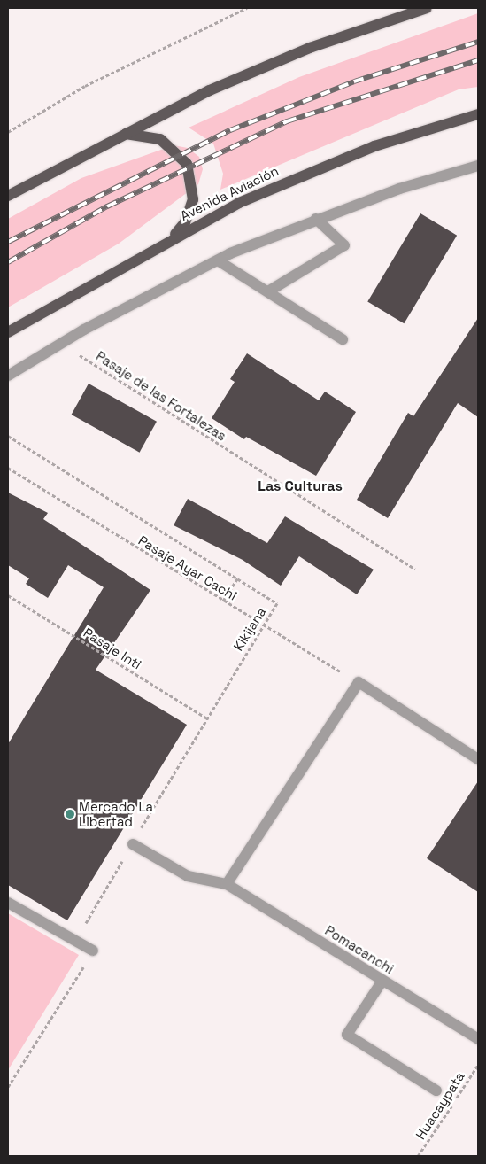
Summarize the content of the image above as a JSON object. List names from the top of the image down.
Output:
{
  "streets": {
    "main road": ["Avenida Aviación"],
    "street": ["Pomacanchi"],
    "path": [
      "Pasaje de las Fortalezas",
      "Pasaje Ayar Cachi",
      "Kikijana",
      "Pasaje Inti",
      "Huacaypata"
    ]
  },
  "crossings": [
    ["Pasaje Ayar Cachi", "Kikijana"],
    ["Kikijana", "Pasaje Inti"]
  ],
  "districts": ["Las Culturas"],
  "places": ["Mercado La Libertad"]
}
